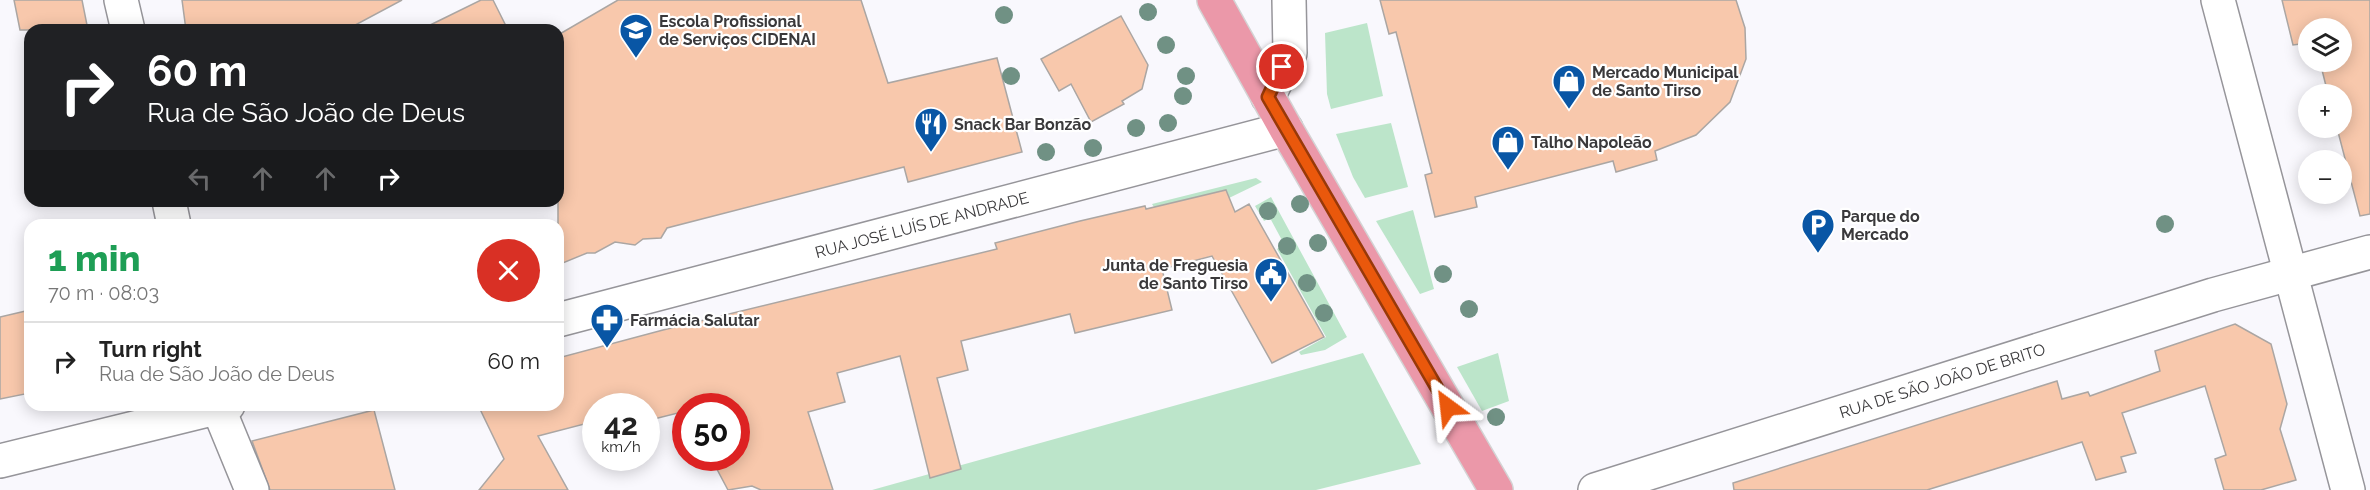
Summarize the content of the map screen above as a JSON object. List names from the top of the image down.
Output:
{
  "streets": {
    "street": ["RUA JOSÉ LUÍS DE ANDRADE", "RUA DE SÃO JOÃO DE BRITO"]
  },
  "places": {
    "school or university": ["Escola Profissional de Serviços CIDENAI"],
    "shop": ["Mercado Municipal de Santo Tirso", "Talho Napoleão"],
    "restaurant": ["Snack Bar Bonzão"],
    "parking": ["Parque do Mercado"],
    "public building": ["Junta de Freguesia de Santo Tirso"],
    "pharmacy": ["Farmácia Salutar"]
  },
  "page": {
    "map_buttons": ["+", "−"],
    "turn": ["60 m", "Rua de São João de Deus"],
    "heading": ["1 min", "70 m · 08:03"],
    "list": [
      {
        "name": "Turn right",
        "note": "Rua de São João de Deus",
        "value": "60 m"
      }
    ],
    "speed": "42 km/h",
    "limit": "50"
  }
}
